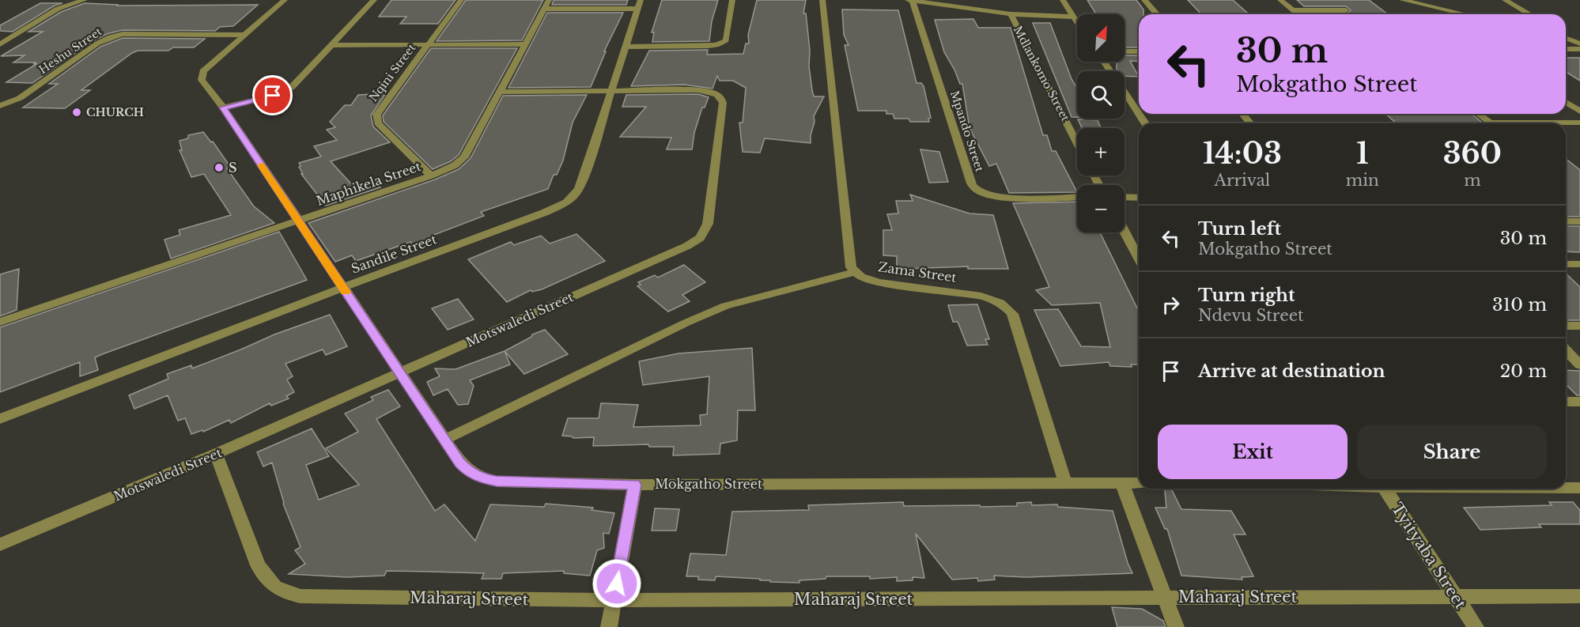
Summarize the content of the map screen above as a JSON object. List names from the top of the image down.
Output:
{
  "streets": {
    "street": [
      "Heshu Street",
      "Nqini Street",
      "Mdlankomo Street",
      "Mpando Street",
      "Maphikela Street",
      "Sandile Street",
      "Zama Street",
      "Motswaledi Street",
      "Mokgatho Street",
      "Tyityaba Street",
      "Maharaj Street"
    ]
  },
  "crossings": [
    ["Heshu Street", "Mokgatho Street"],
    ["Nqini Street", "Maphikela Street"],
    ["Maphikela Street", "Motswaledi Street"],
    ["Maphikela Street", "Mokgatho Street"],
    ["Sandile Street", "Motswaledi Street"],
    ["Sandile Street", "Mokgatho Street"],
    ["Zama Street", "Mokgatho Street"],
    ["Motswaledi Street", "Mokgatho Street"],
    ["Motswaledi Street", "Maharaj Street"],
    ["Tyityaba Street", "Maharaj Street"]
  ],
  "places": ["CHURCH", "S"],
  "north": "top right",
  "page": {
    "map_buttons": ["+", "−"],
    "turn": ["30 m", "Mokgatho Street"],
    "eta": [
      "14:03",
      "Arrival",
      "1",
      "min",
      "360",
      "m"
    ],
    "list": [
      {
        "name": "Turn left",
        "note": "Mokgatho Street",
        "value": "30 m"
      },
      {
        "name": "Turn right",
        "note": "Ndevu Street",
        "value": "310 m"
      },
      {
        "name": "Arrive at destination",
        "value": "20 m"
      }
    ],
    "buttons": ["Exit", "Share"]
  }
}
